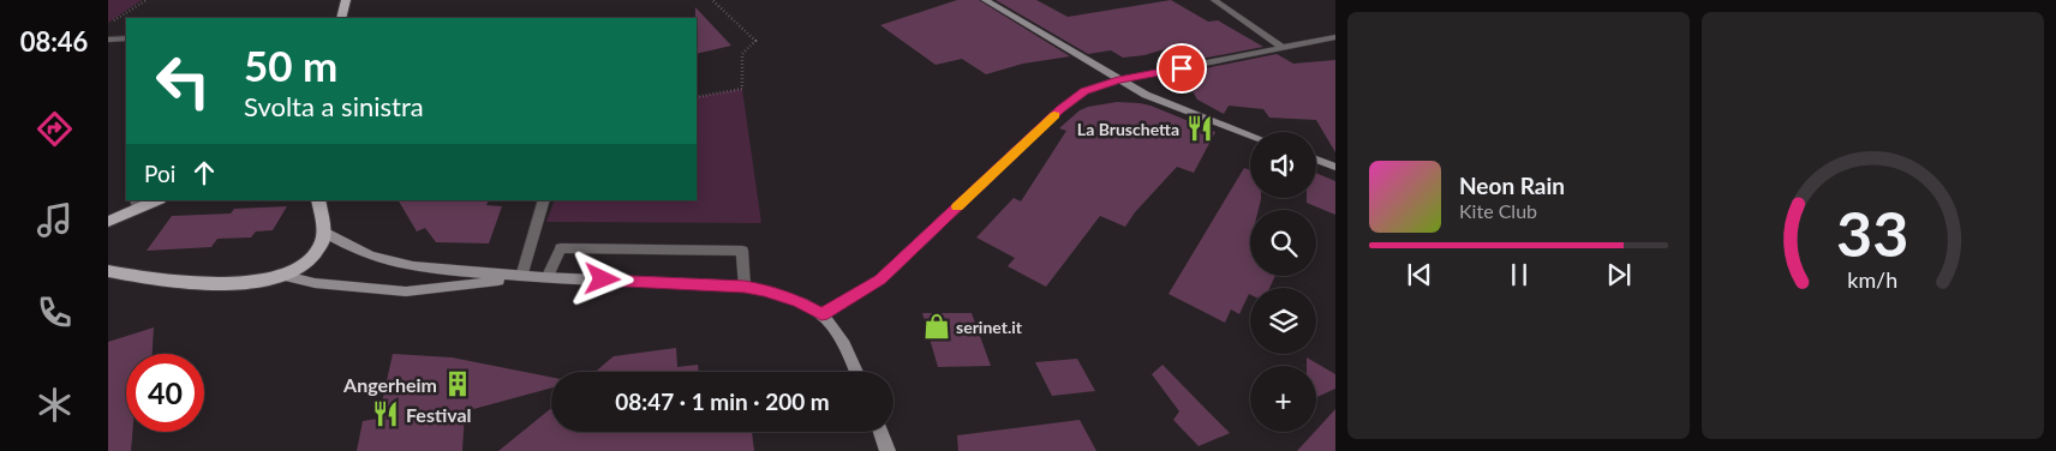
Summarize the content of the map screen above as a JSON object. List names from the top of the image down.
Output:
{
  "places": {
    "restaurant": ["La Bruschetta", "Festival"],
    "shop": ["serinet.it"],
    "building": ["Angerheim"]
  },
  "page": {
    "tabs": "08:46",
    "turn": ["50 m", "Svolta a sinistra"],
    "map_buttons": "+",
    "then": "Poi",
    "song": ["Neon Rain", "Kite Club"],
    "limit": "40",
    "trip": "08:47 · 1 min · 200 m",
    "gauge": ["33", "km/h"]
  }
}
